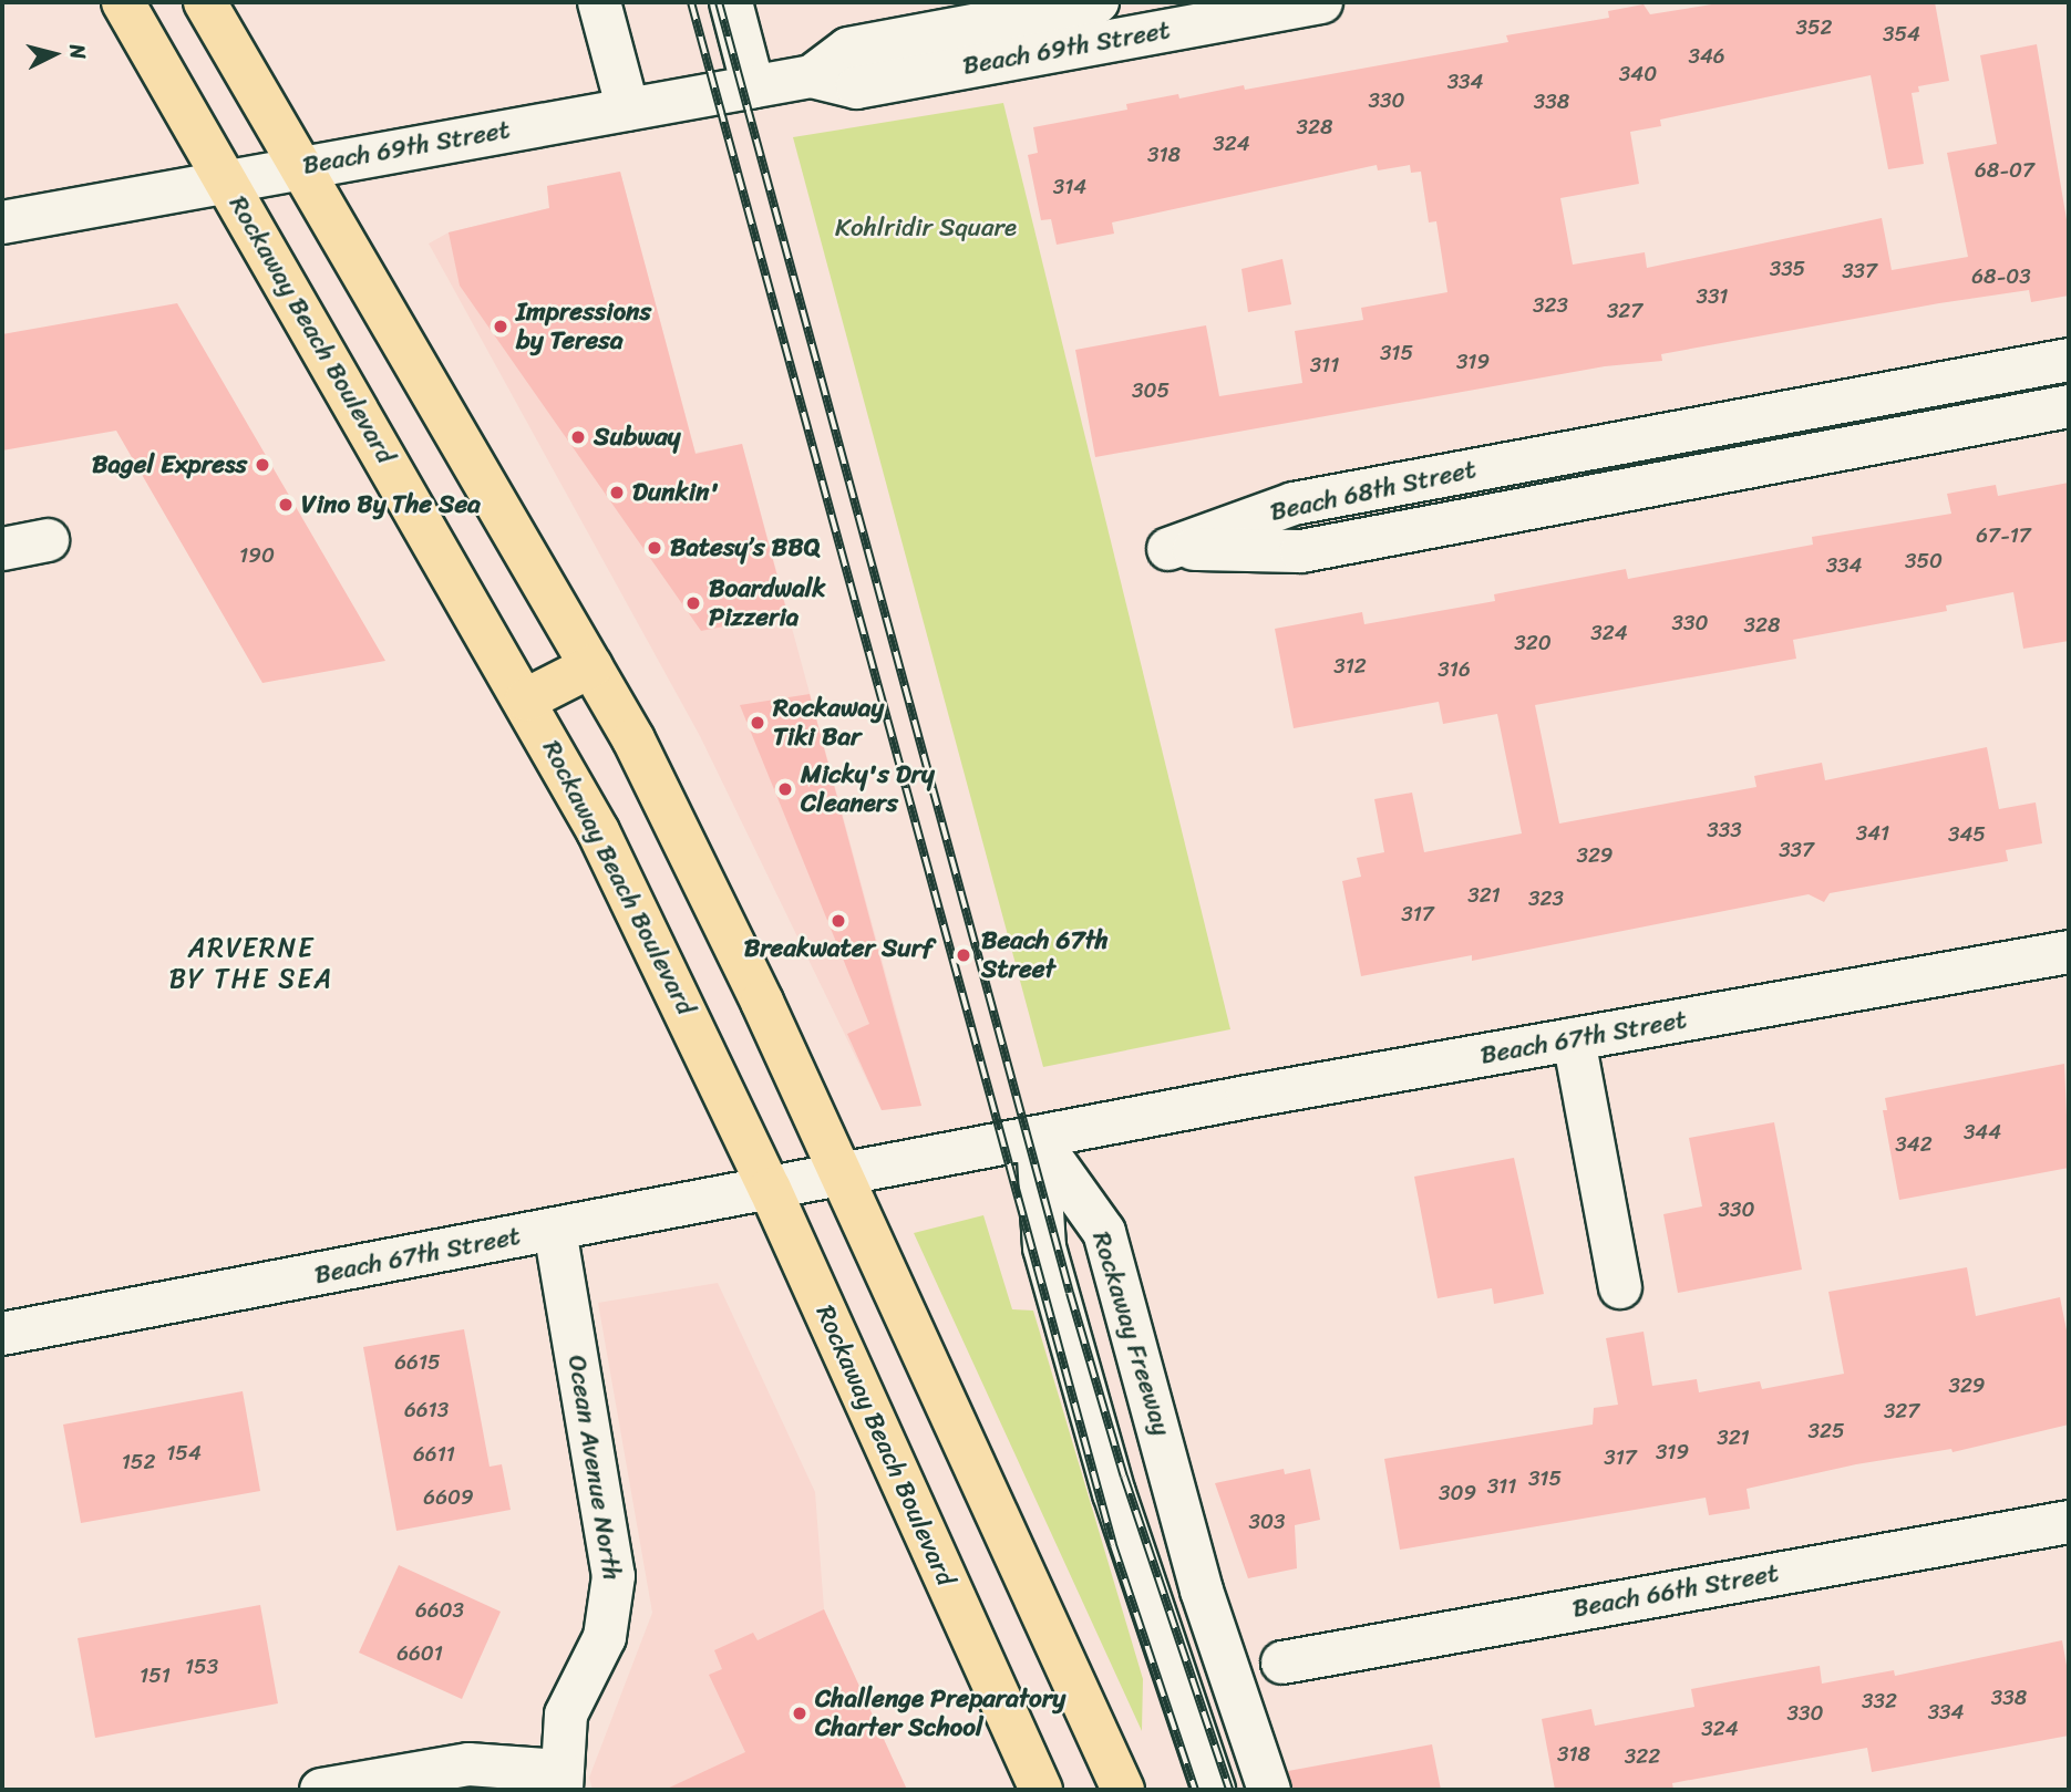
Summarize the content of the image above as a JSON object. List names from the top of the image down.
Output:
{
  "streets": {
    "main road": ["Rockaway Beach Boulevard"],
    "street": [
      "Beach 69th Street",
      "Beach 68th Street",
      "Beach 67th Street",
      "Rockaway Freeway",
      "Ocean Avenue North",
      "Beach 66th Street"
    ]
  },
  "crossings": [
    ["Beach 69th Street", "Rockaway Beach Boulevard"],
    ["Rockaway Beach Boulevard", "Beach 67th Street"],
    ["Beach 67th Street", "Rockaway Freeway"],
    ["Beach 67th Street", "Ocean Avenue North"]
  ],
  "districts": ["ARVERNE BY THE SEA"],
  "parks": ["Kohlridir Square"],
  "places": [
    "Impressions by Teresa",
    "Subway",
    "Bagel Express",
    "Dunkin'",
    "Vino By The Sea",
    "Batesy’s BBQ",
    "Boardwalk Pizzeria",
    "Rockaway Tiki Bar",
    "Micky's Dry Cleaners",
    "Breakwater Surf",
    "Beach 67th Street",
    "Challenge Preparatory Charter School"
  ],
  "house_numbers": [
    "352",
    "354",
    "346",
    "340",
    "334",
    "330",
    "338",
    "328",
    "324",
    "318",
    "68-07",
    "314",
    "335",
    "337",
    "68-03",
    "331",
    "323",
    "327",
    "315",
    "319",
    "311",
    "305",
    "67-17",
    "190",
    "350",
    "334",
    "330",
    "328",
    "324",
    "320",
    "312",
    "316",
    "333",
    "341",
    "345",
    "337",
    "329",
    "321",
    "323",
    "317",
    "344",
    "342",
    "330",
    "6615",
    "329",
    "6613",
    "327",
    "325",
    "321",
    "319",
    "154",
    "6611",
    "317",
    "152",
    "315",
    "311",
    "309",
    "6609",
    "303",
    "6603",
    "6601",
    "153",
    "151",
    "338",
    "332",
    "334",
    "330",
    "324",
    "318",
    "322"
  ],
  "north": "right"
}
